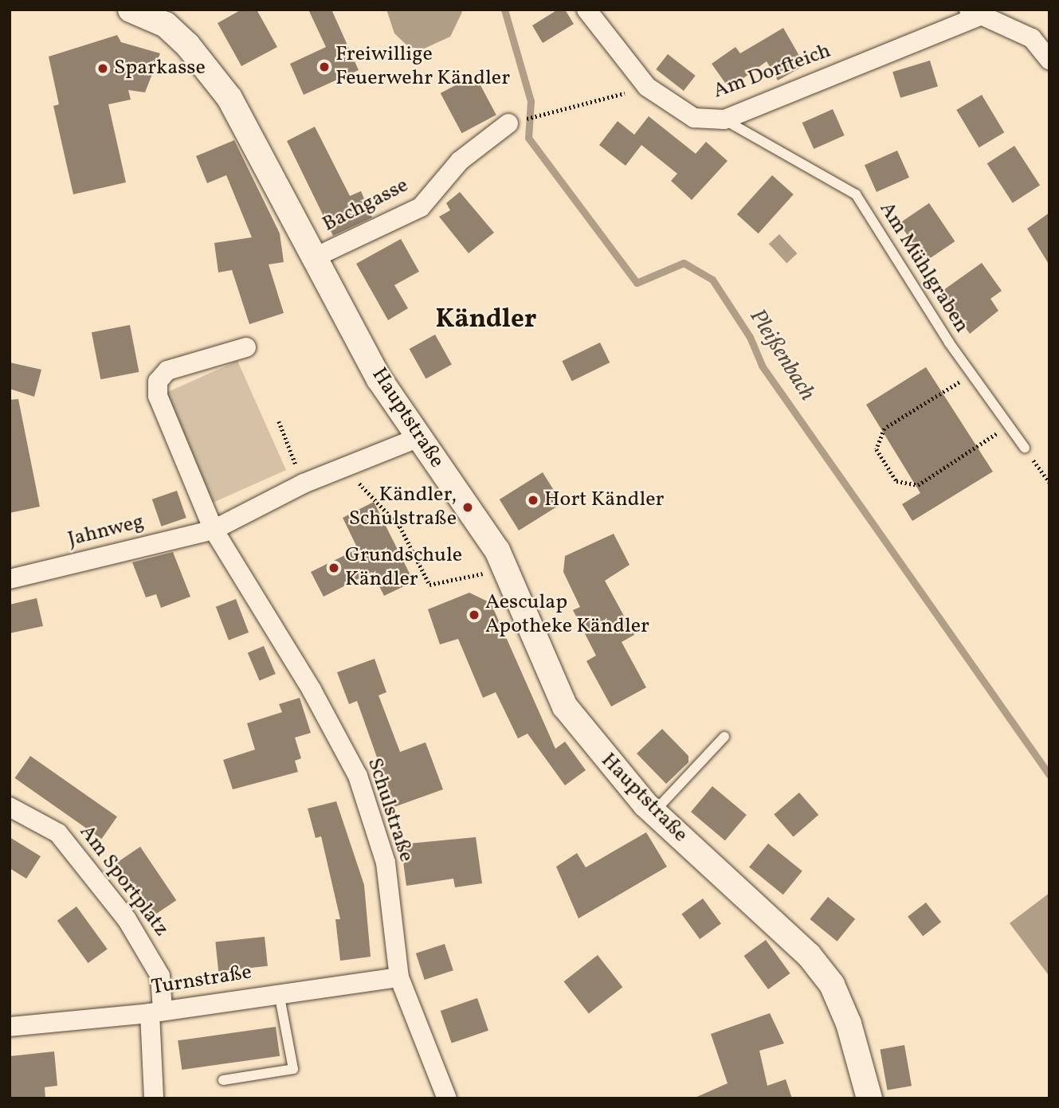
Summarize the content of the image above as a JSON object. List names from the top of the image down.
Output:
{
  "streets": {
    "street": [
      "Am Dorfteich",
      "Bachgasse",
      "Hauptstraße",
      "Jahnweg",
      "Schulstraße",
      "Am Sportplatz",
      "Turnstraße"
    ],
    "lane": ["Am Mühlgraben"]
  },
  "crossings": [
    ["Am Dorfteich", "Am Mühlgraben"],
    ["Bachgasse", "Hauptstraße"],
    ["Jahnweg", "Schulstraße"],
    ["Schulstraße", "Turnstraße"],
    ["Am Sportplatz", "Turnstraße"]
  ],
  "districts": ["Kändler"],
  "water": ["Pleißenbach"],
  "places": [
    "Freiwillige Feuerwehr Kändler",
    "Sparkasse",
    "Hort Kändler",
    "Kändler, Schulstraße",
    "Grundschule Kändler",
    "Aesculap Apotheke Kändler"
  ]
}
